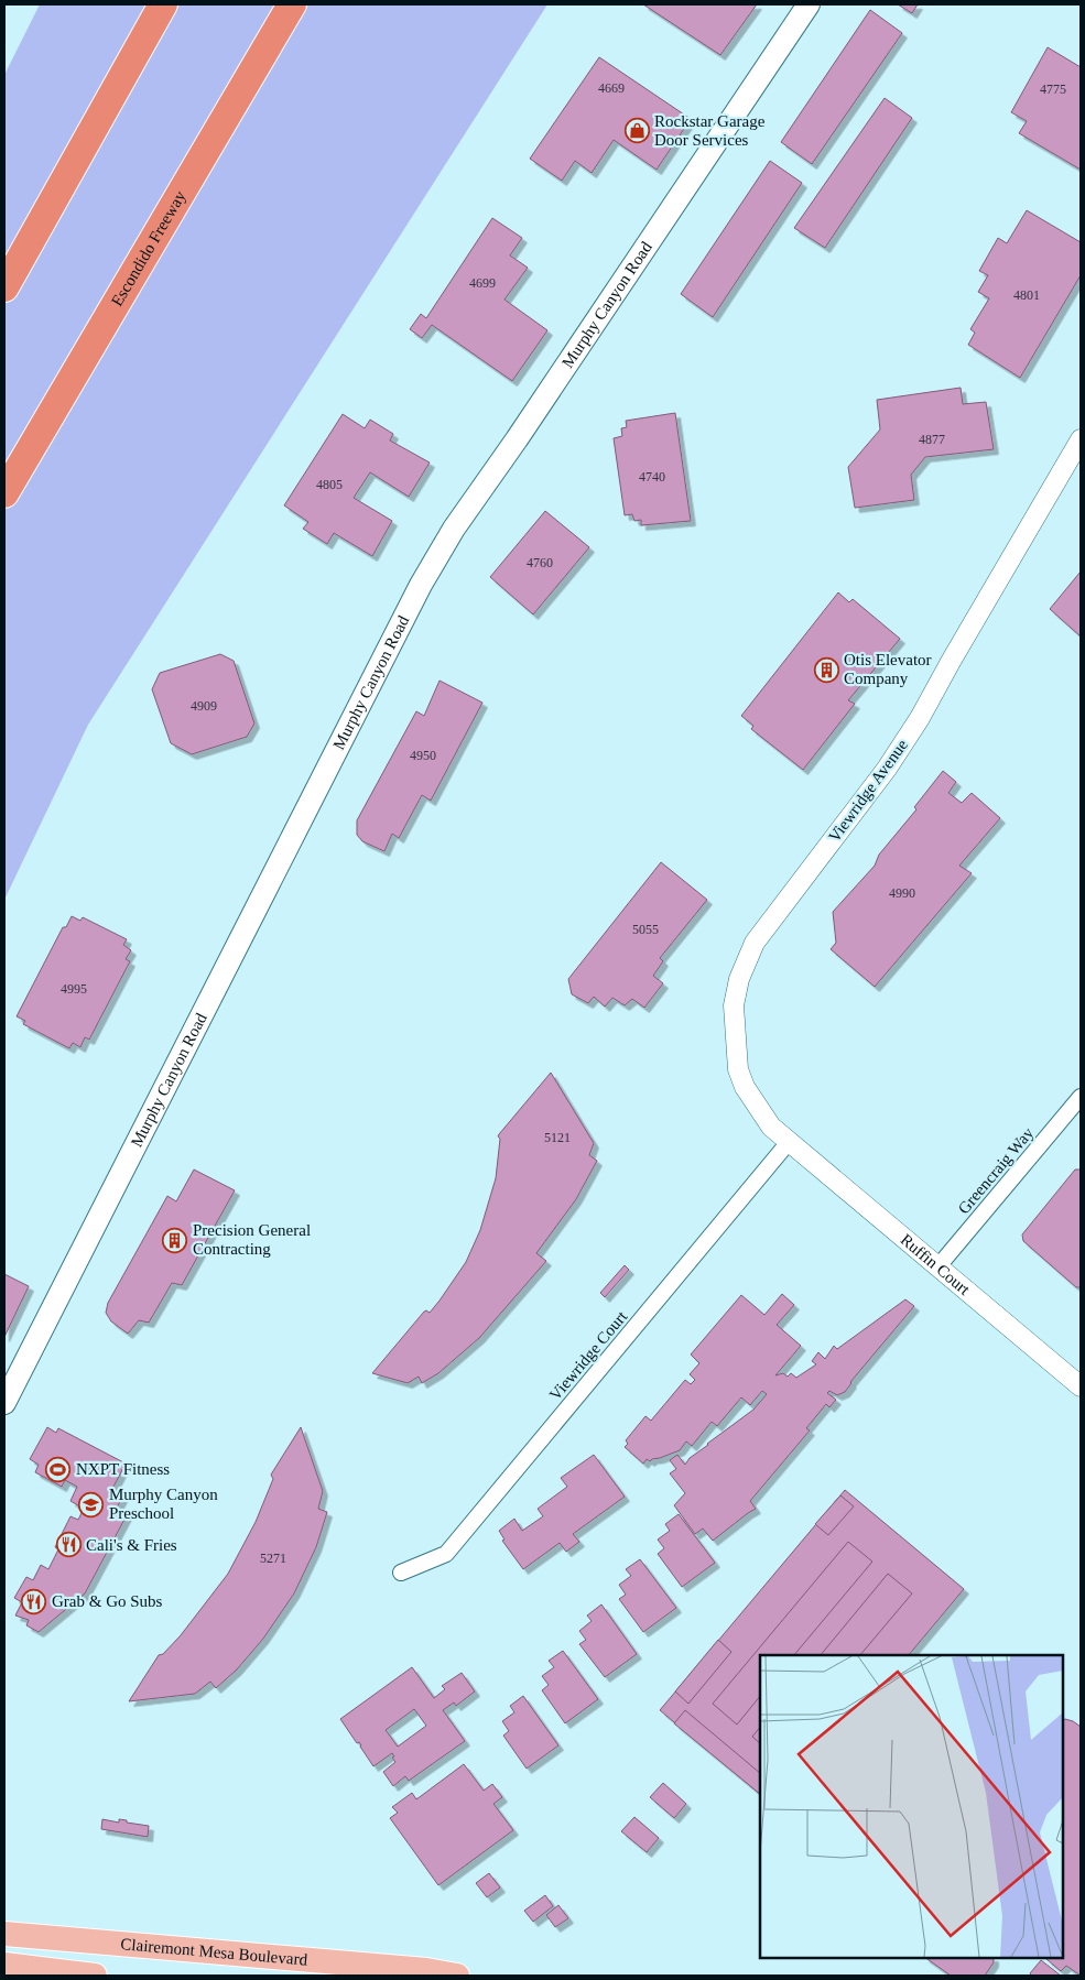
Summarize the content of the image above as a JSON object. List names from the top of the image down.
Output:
{
  "streets": {
    "highway": ["Escondido Freeway"],
    "main road": ["Murphy Canyon Road", "Clairemont Mesa Boulevard"],
    "street": [
      "Viewridge Avenue",
      "Greencraig Way",
      "Ruffin Court",
      "Viewridge Court"
    ]
  },
  "crossings": [
    ["Viewridge Avenue", "Ruffin Court"],
    ["Viewridge Avenue", "Viewridge Court"],
    ["Greencraig Way", "Ruffin Court"],
    ["Ruffin Court", "Viewridge Court"]
  ],
  "places": {
    "shop": ["Rockstar Garage Door Services"],
    "building": ["Otis Elevator Company", "Precision General Contracting"],
    "sports": ["NXPT Fitness"],
    "school or university": ["Murphy Canyon Preschool"],
    "restaurant": ["Cali's & Fries", "Grab & Go Subs"]
  },
  "house_numbers": [
    "4669",
    "4775",
    "4699",
    "4801",
    "4877",
    "4740",
    "4805",
    "4760",
    "4909",
    "4950",
    "4990",
    "5055",
    "4995",
    "5121",
    "5271"
  ]
}
